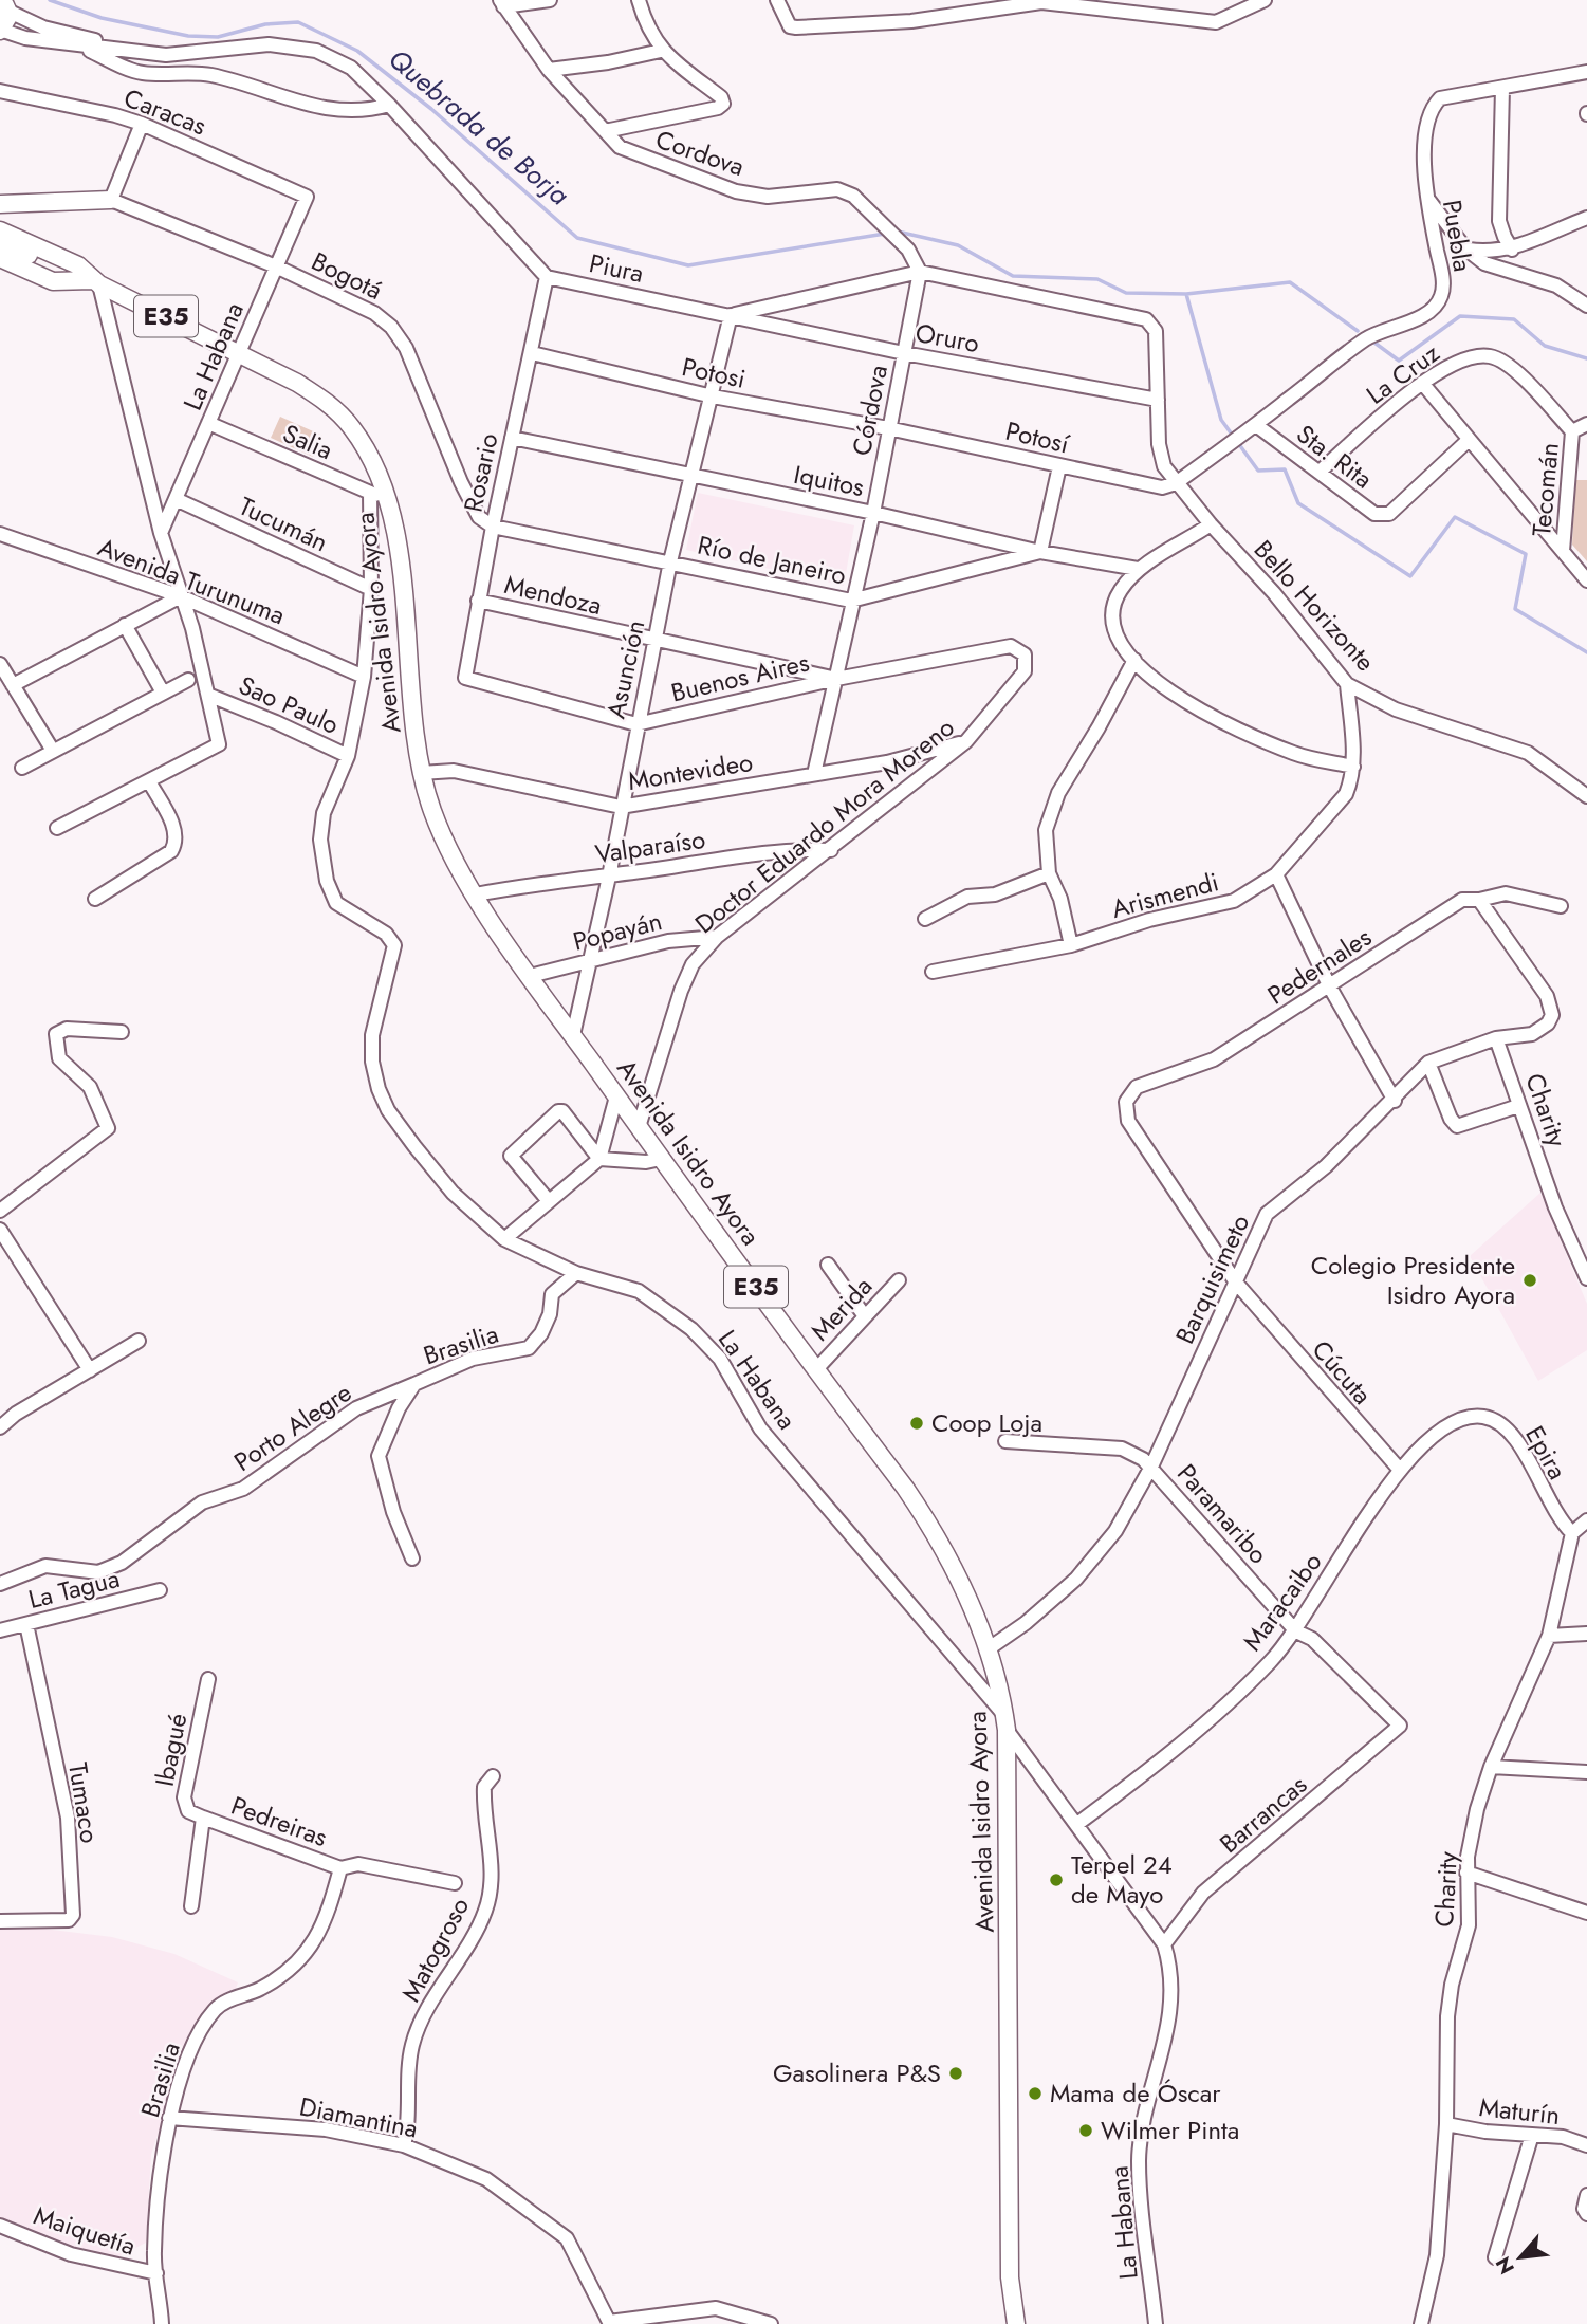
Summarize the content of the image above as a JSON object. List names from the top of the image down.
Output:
{
  "streets": {
    "main road": ["E35", "Avenida Isidro Ayora"],
    "street": [
      "Caracas",
      "Cordova",
      "Puebla",
      "Piura",
      "Bogotá",
      "Oruro",
      "La Habana",
      "Potosi",
      "La Cruz",
      "Córdova",
      "Potosí",
      "Salia",
      "Sta. Rita",
      "Rosario",
      "Iquitos",
      "Tecomán",
      "Tucumán",
      "Río de Janeiro",
      "Avenida Turunuma",
      "Mendoza",
      "Bello Horizonte",
      "Asunción",
      "Buenos Aires",
      "Sao Paulo",
      "Montevideo",
      "Doctor Eduardo Mora Moreno",
      "Valparaíso",
      "Arismendi",
      "Popayán",
      "Pedernales",
      "Charity",
      "Barquisimeto",
      "Merida",
      "Brasilia",
      "Cúcuta",
      "Porto Alegre",
      "Epira",
      "Paramaribo",
      "La Tagua",
      "Maracaibo",
      "Ibagué",
      "Tumaco",
      "Barrancas",
      "Pedreiras",
      "Matogroso",
      "Maturín",
      "Diamantina",
      "Maiquetía"
    ]
  },
  "crossings": [
    ["Caracas", "La Habana"],
    ["Cordova", "Piura"],
    ["Cordova", "Córdova"],
    ["Puebla", "Potosí"],
    ["Puebla", "Sta. Rita"],
    ["Puebla", "Bello Horizonte"],
    ["Piura", "Oruro"],
    ["Piura", "Córdova"],
    ["Piura", "Rosario"],
    ["Piura", "Bello Horizonte"],
    ["Piura", "Asunción"],
    ["Bogotá", "La Habana"],
    ["Bogotá", "Rosario"],
    ["Bogotá", "Río de Janeiro"],
    ["Oruro", "Córdova"],
    ["Oruro", "Bello Horizonte"],
    ["Oruro", "Asunción"],
    ["La Habana", "Salia"],
    ["La Habana", "Tucumán"],
    ["La Habana", "Avenida Isidro Ayora"],
    ["La Habana", "Sao Paulo"],
    ["La Habana", "Brasilia"],
    ["La Habana", "Maracaibo"],
    ["La Habana", "Barrancas"],
    ["Potosi", "Córdova"],
    ["Potosi", "Potosí"],
    ["Potosi", "Rosario"],
    ["Potosi", "Asunción"],
    ["La Cruz", "Sta. Rita"],
    ["La Cruz", "Tecomán"],
    ["Córdova", "Potosí"],
    ["Córdova", "Iquitos"],
    ["Córdova", "Río de Janeiro"],
    ["Córdova", "Mendoza"],
    ["Córdova", "Buenos Aires"],
    ["Córdova", "Montevideo"],
    ["Potosí", "Bello Horizonte"],
    ["Salia", "Avenida Isidro Ayora"],
    ["Rosario", "Iquitos"],
    ["Rosario", "Río de Janeiro"],
    ["Rosario", "Mendoza"],
    ["Rosario", "Buenos Aires"],
    ["Iquitos", "Río de Janeiro"],
    ["Iquitos", "Asunción"],
    ["Río de Janeiro", "Asunción"],
    ["Mendoza", "Asunción"],
    ["Mendoza", "Buenos Aires"],
    ["Bello Horizonte", "Arismendi"],
    ["Avenida Isidro Ayora", "Asunción"],
    ["Avenida Isidro Ayora", "Montevideo"],
    ["Avenida Isidro Ayora", "Doctor Eduardo Mora Moreno"],
    ["Avenida Isidro Ayora", "Valparaíso"],
    ["Avenida Isidro Ayora", "Popayán"],
    ["Avenida Isidro Ayora", "Barquisimeto"],
    ["Avenida Isidro Ayora", "Merida"],
    ["Asunción", "Buenos Aires"],
    ["Asunción", "Montevideo"],
    ["Asunción", "Valparaíso"],
    ["Asunción", "Popayán"],
    ["Buenos Aires", "Doctor Eduardo Mora Moreno"],
    ["Montevideo", "Doctor Eduardo Mora Moreno"],
    ["Doctor Eduardo Mora Moreno", "Valparaíso"],
    ["Doctor Eduardo Mora Moreno", "Popayán"],
    ["Pedernales", "Barquisimeto"],
    ["Pedernales", "Cúcuta"],
    ["Charity", "Barquisimeto"],
    ["Charity", "Epira"],
    ["Charity", "Maturín"],
    ["Barquisimeto", "Cúcuta"],
    ["Barquisimeto", "Paramaribo"],
    ["Brasilia", "Porto Alegre"],
    ["Brasilia", "Pedreiras"],
    ["Brasilia", "Diamantina"],
    ["Brasilia", "Maiquetía"],
    ["Cúcuta", "Maracaibo"],
    ["Epira", "Maracaibo"],
    ["Paramaribo", "Maracaibo"],
    ["Paramaribo", "Barrancas"],
    ["La Tagua", "Tumaco"],
    ["Ibagué", "Pedreiras"],
    ["Matogroso", "Diamantina"]
  ],
  "water": ["Quebrada de Borja"],
  "places": [
    "Colegio Presidente Isidro Ayora",
    "Coop Loja",
    "Terpel 24 de Mayo",
    "Gasolinera P&S",
    "Mama de Óscar",
    "Wilmer Pinta"
  ],
  "north": "bottom left"
}
